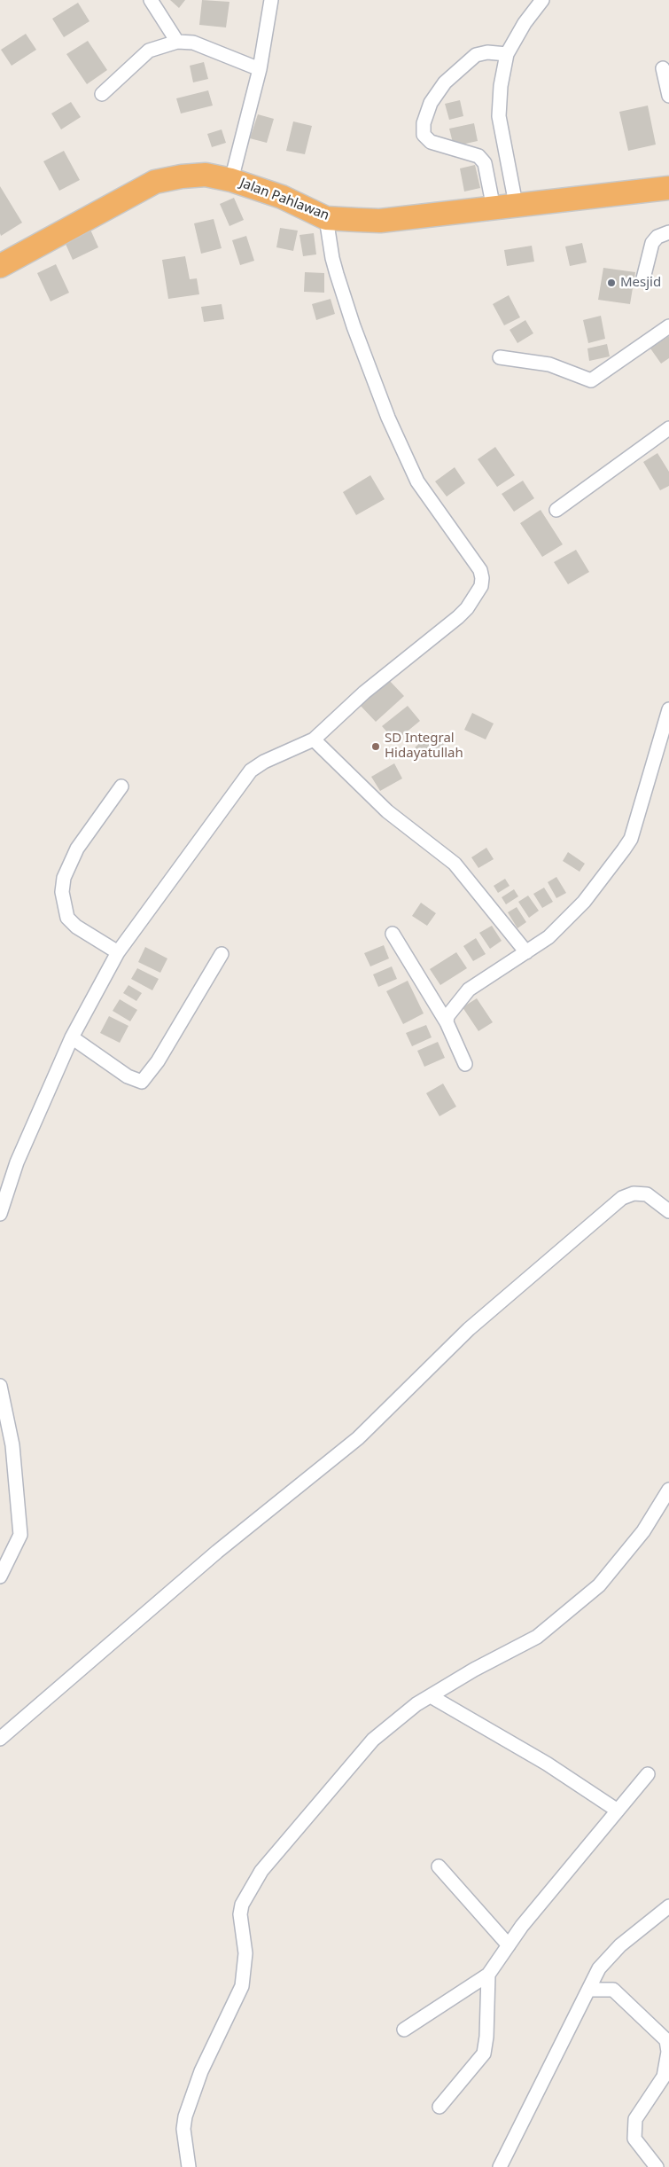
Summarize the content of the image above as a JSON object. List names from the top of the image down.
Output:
{
  "streets": {
    "highway": ["Jalan Pahlawan"]
  },
  "places": ["Mesjid", "SD Integral Hidayatullah"]
}
